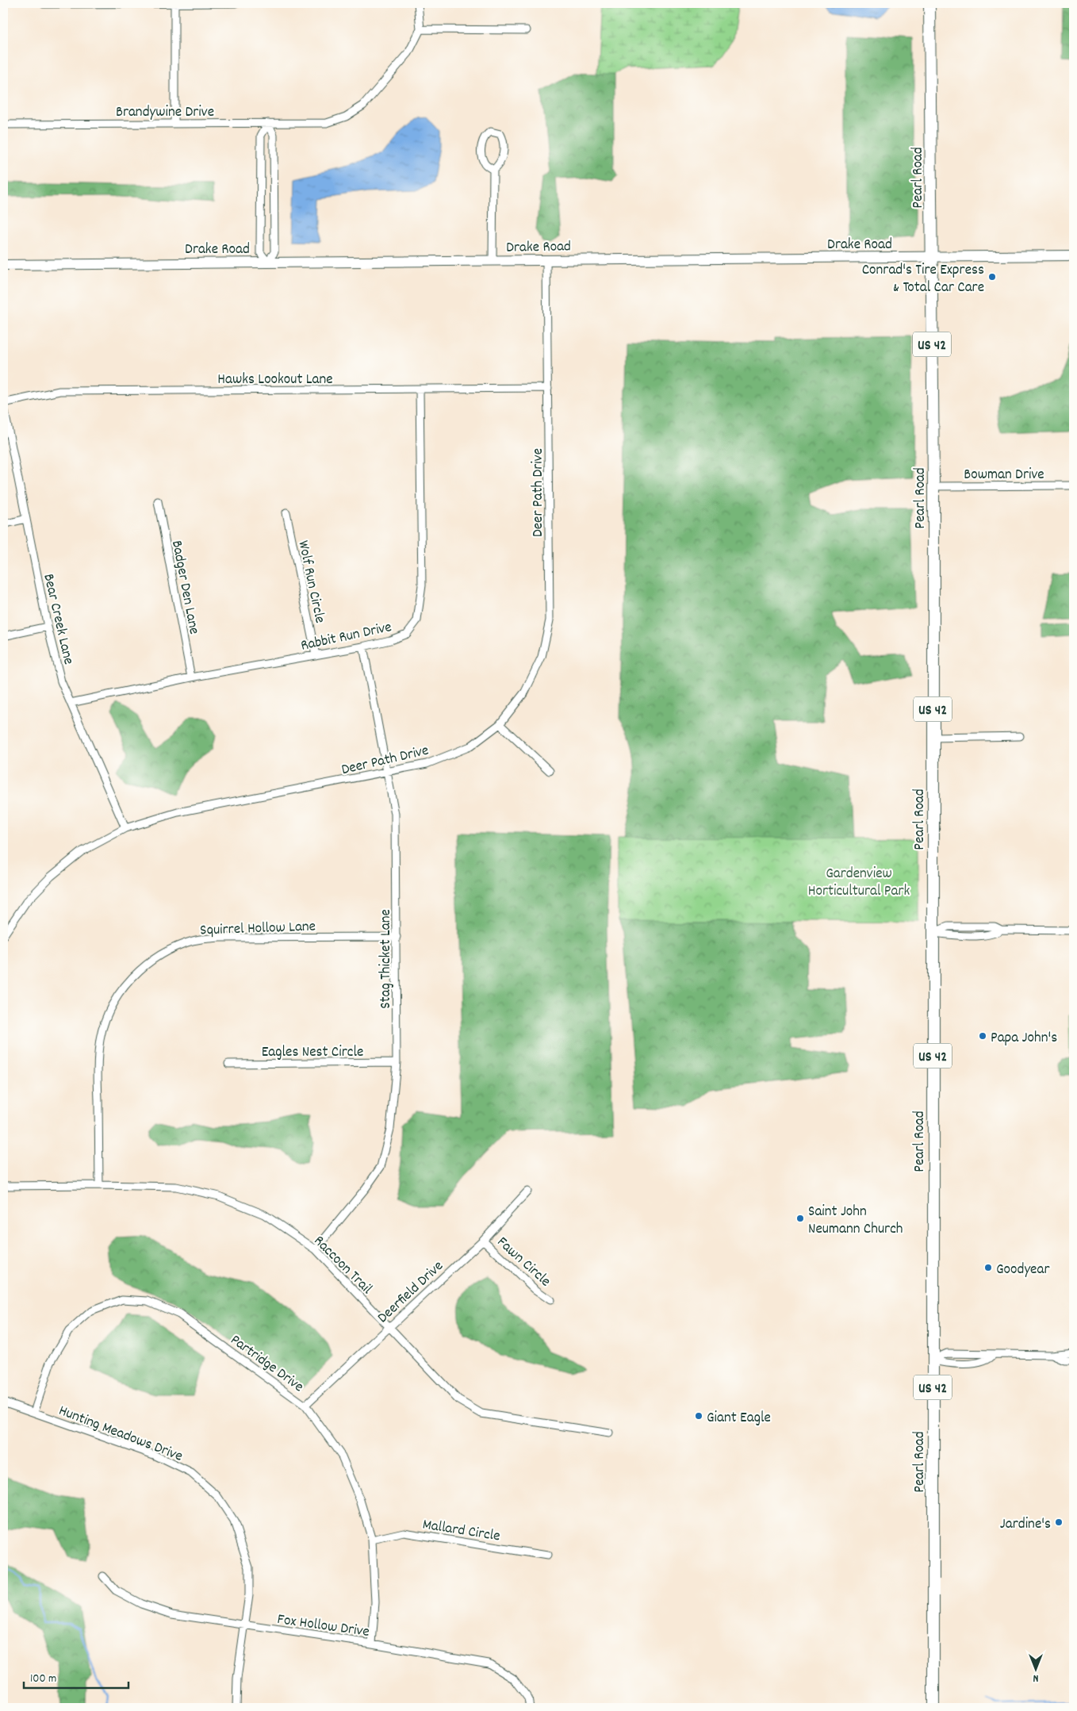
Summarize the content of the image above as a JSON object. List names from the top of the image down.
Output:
{
  "streets": {
    "main road": ["Pearl Road", "US 42"],
    "street": [
      "Brandywine Drive",
      "Drake Road",
      "Hawks Lookout Lane",
      "Bowman Drive",
      "Deer Path Drive",
      "Wolf Run Circle",
      "Badger Den Lane",
      "Bear Creek Lane",
      "Rabbit Run Drive",
      "Squirrel Hollow Lane",
      "Stag Thicket Lane",
      "Eagles Nest Circle",
      "Fawn Circle",
      "Raccoon Trail",
      "Deerfield Drive",
      "Partridge Drive",
      "Hunting Meadows Drive",
      "Mallard Circle",
      "Fox Hollow Drive"
    ]
  },
  "crossings": [
    ["Pearl Road", "Drake Road"],
    ["Pearl Road", "Bowman Drive"],
    ["Drake Road", "Deer Path Drive"],
    ["Hawks Lookout Lane", "Deer Path Drive"],
    ["Hawks Lookout Lane", "Bear Creek Lane"],
    ["Hawks Lookout Lane", "Rabbit Run Drive"],
    ["Deer Path Drive", "Bear Creek Lane"],
    ["Deer Path Drive", "Stag Thicket Lane"],
    ["Wolf Run Circle", "Rabbit Run Drive"],
    ["Badger Den Lane", "Rabbit Run Drive"],
    ["Bear Creek Lane", "Rabbit Run Drive"],
    ["Rabbit Run Drive", "Stag Thicket Lane"],
    ["Squirrel Hollow Lane", "Stag Thicket Lane"],
    ["Squirrel Hollow Lane", "Raccoon Trail"],
    ["Stag Thicket Lane", "Eagles Nest Circle"],
    ["Stag Thicket Lane", "Raccoon Trail"],
    ["Fawn Circle", "Deerfield Drive"],
    ["Raccoon Trail", "Deerfield Drive"],
    ["Deerfield Drive", "Partridge Drive"],
    ["Partridge Drive", "Hunting Meadows Drive"],
    ["Partridge Drive", "Mallard Circle"],
    ["Partridge Drive", "Fox Hollow Drive"],
    ["Hunting Meadows Drive", "Fox Hollow Drive"]
  ],
  "parks": ["Gardenview Horticultural Park"],
  "places": [
    "Conrad's Tire Express & Total Car Care",
    "Papa John's",
    "Saint John Neumann Church",
    "Goodyear",
    "Giant Eagle",
    "Jardine's"
  ],
  "scale_bar": "100 m",
  "north": "bottom"
}
